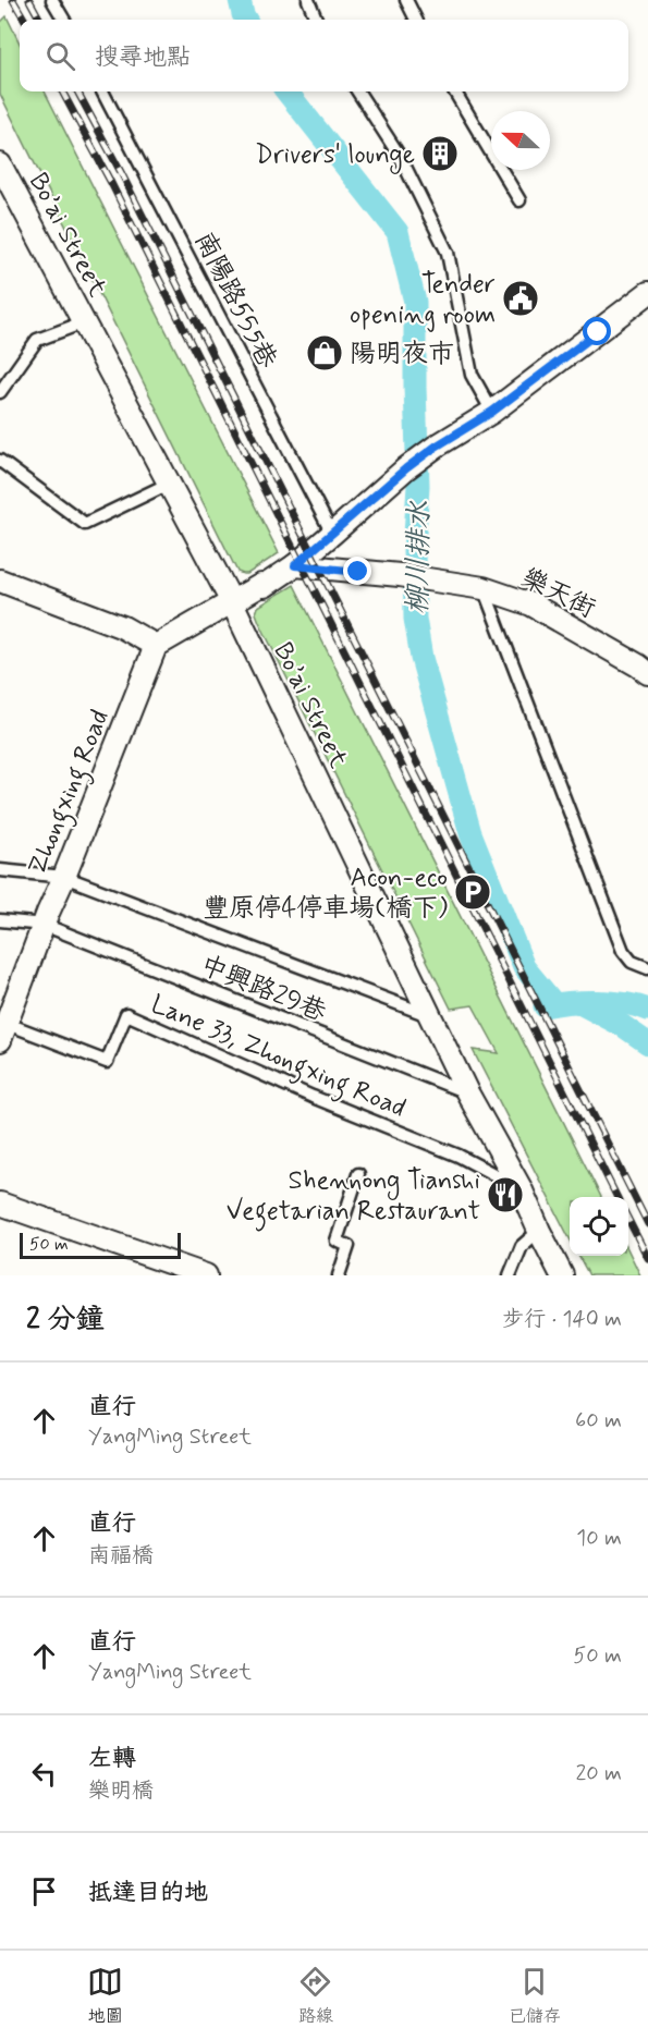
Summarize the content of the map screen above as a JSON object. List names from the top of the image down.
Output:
{
  "streets": {
    "street": ["Bo’ai Street", "樂天街", "Zhongxing Road"],
    "lane": ["南陽路555巷", "中興路29巷", "Lane 33, Zhongxing Road"]
  },
  "crossings": [
    ["Bo’ai Street", "中興路29巷"],
    ["Bo’ai Street", "Lane 33, Zhongxing Road"],
    ["Zhongxing Road", "中興路29巷"],
    ["Zhongxing Road", "Lane 33, Zhongxing Road"]
  ],
  "water": ["柳川排水"],
  "places": {
    "building": ["Drivers' lounge"],
    "public building": ["Tender opening room"],
    "shop": ["陽明夜市"],
    "parking": ["Acon-eco 豐原停4停車場(橋下)"],
    "restaurant": ["Shennong Tianshi Vegetarian Restaurant"]
  },
  "scale_bar": "50 m",
  "north": "left",
  "page": {
    "search": "搜尋地點",
    "scale": "50 m",
    "heading": ["2 分鐘", "步行 · 140 m"],
    "list": [
      ["直行", "YangMing Street", "60 m"],
      ["直行", "南福橋", "10 m"],
      ["直行", "YangMing Street", "50 m"],
      ["左轉", "樂明橋", "20 m"],
      "抵達目的地"
    ],
    "nav": ["地圖", "路線", "已儲存"]
  }
}
